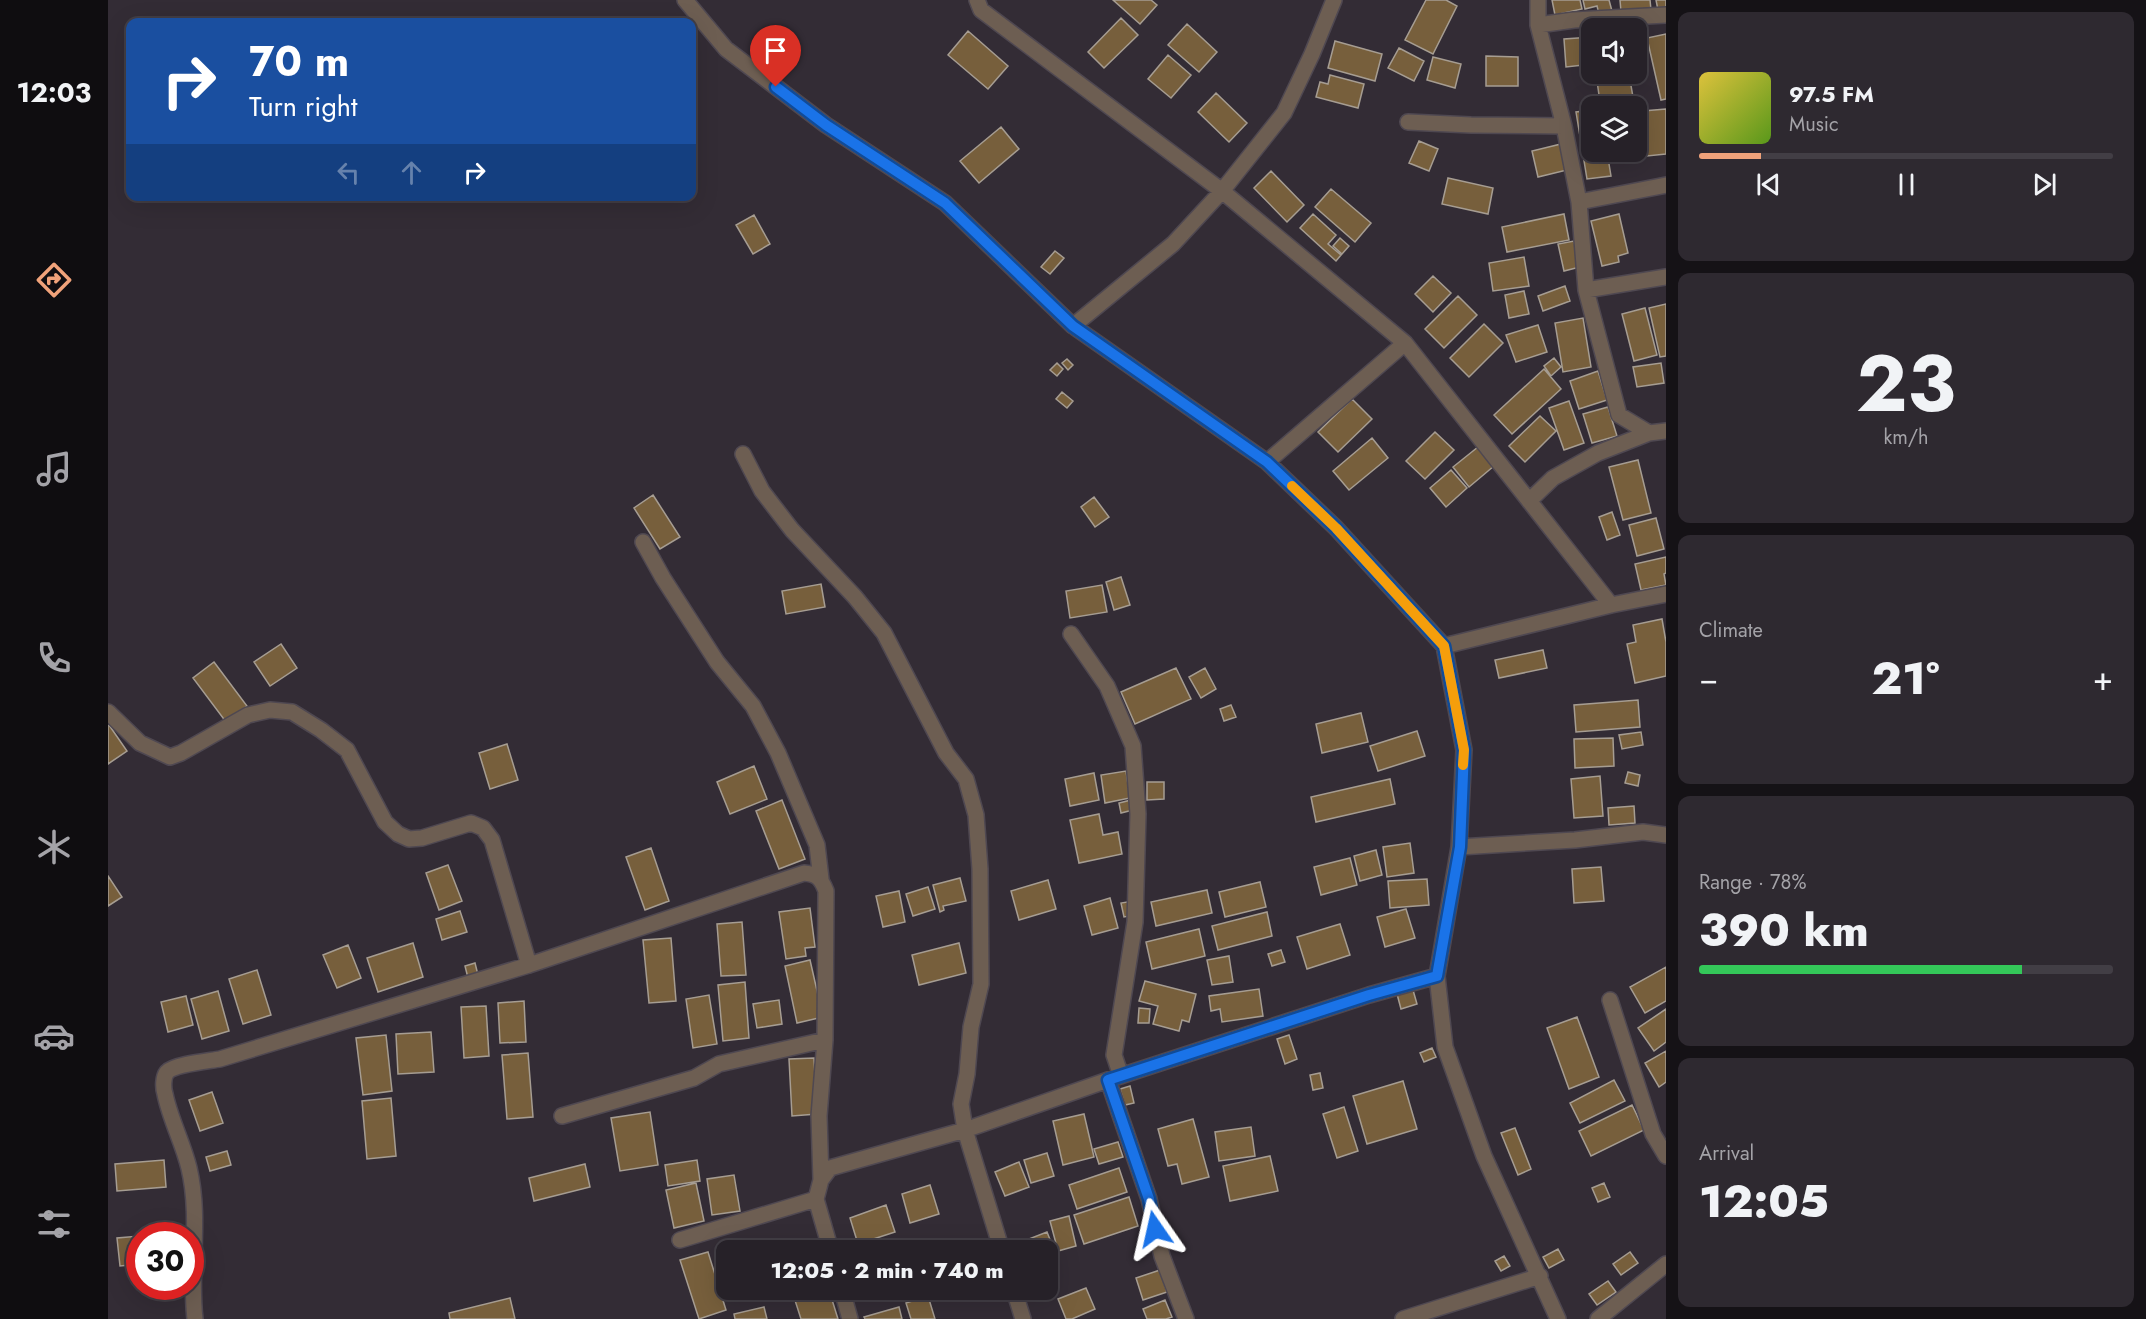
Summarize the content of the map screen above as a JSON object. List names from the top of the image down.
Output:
{
  "page": {
    "tabs": "12:03",
    "turn": ["70 m", "Turn right"],
    "song": ["97.5 FM", "Music"],
    "tile": [
      ["23", "km/h"],
      "Climate",
      ["Range · 78%", "390 km"],
      ["Arrival", "12:05"]
    ],
    "heat": ["−", "21°", "+"],
    "limit": "30",
    "trip": "12:05 · 2 min · 740 m"
  }
}
